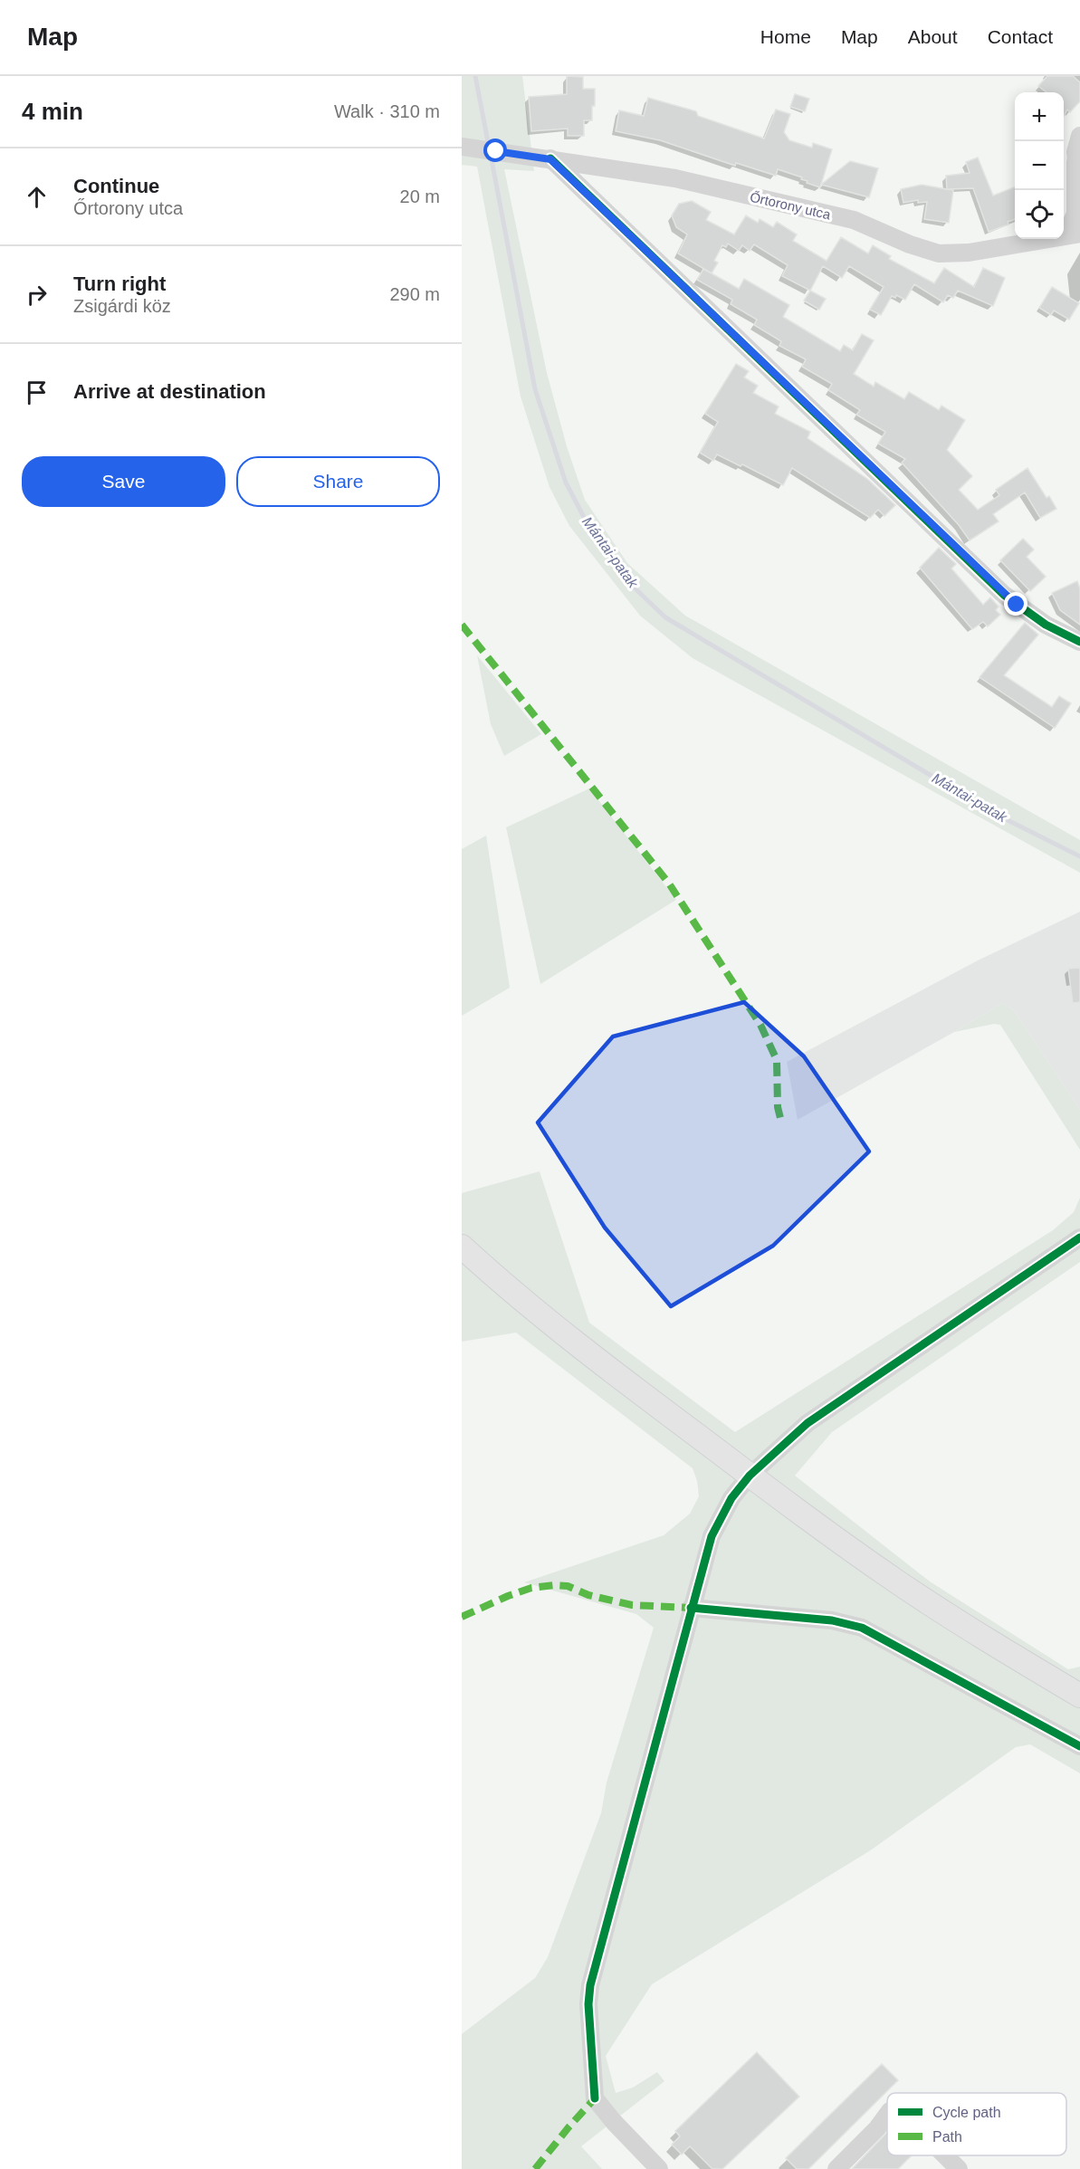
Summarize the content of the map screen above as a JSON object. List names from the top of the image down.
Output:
{
  "streets": {
    "street": ["Őrtorony utca"]
  },
  "water": ["Mántai-patak"],
  "legend": ["Cycle path", "Path"],
  "page": {
    "header": "Map",
    "nav": [
      "Home",
      "Map",
      "About",
      "Contact"
    ],
    "heading": ["4 min", "Walk · 310 m"],
    "map_buttons": ["+", "−"],
    "list": [
      ["Continue", "Őrtorony utca", "20 m"],
      ["Turn right", "Zsigárdi köz", "290 m"],
      "Arrive at destination"
    ],
    "buttons": ["Save", "Share"]
  }
}
